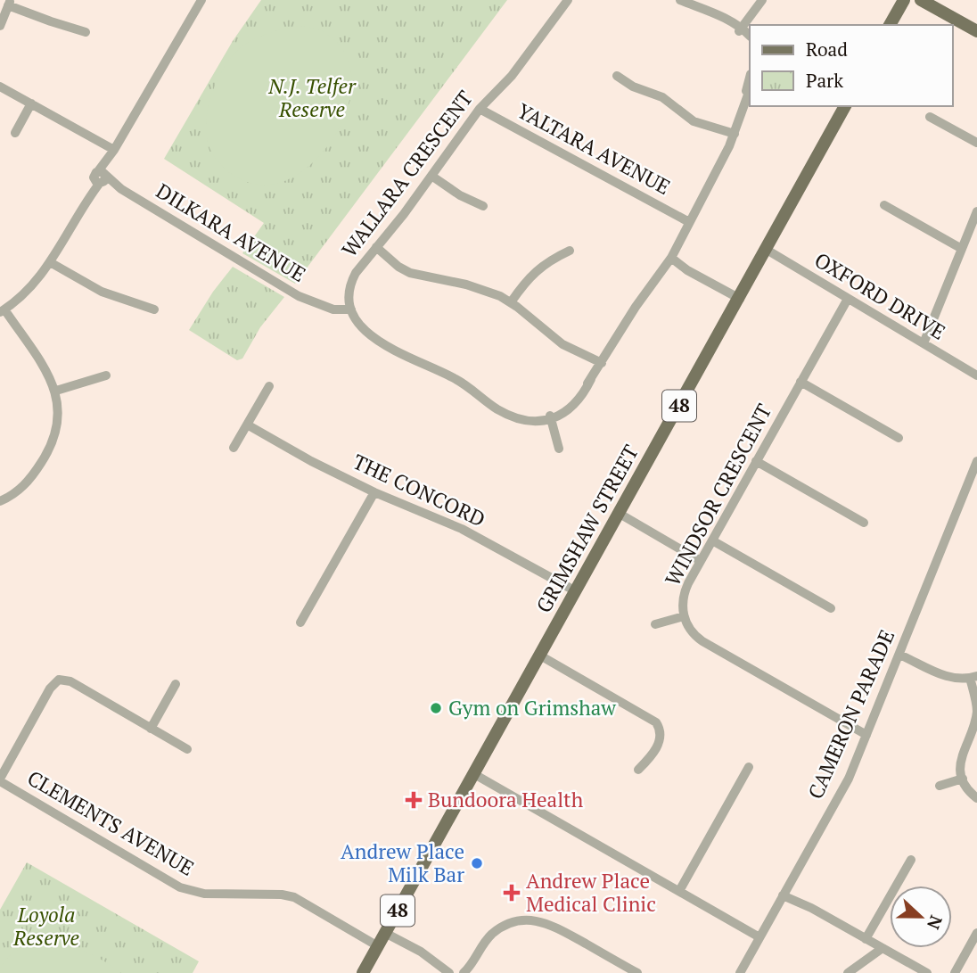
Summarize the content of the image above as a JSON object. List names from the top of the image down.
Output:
{
  "streets": {
    "main road": ["48", "GRIMSHAW STREET"],
    "street": [
      "YALTARA AVENUE",
      "WALLARA CRESCENT",
      "DILKARA AVENUE",
      "OXFORD DRIVE",
      "THE CONCORD",
      "WINDSOR CRESCENT",
      "CAMERON PARADE",
      "CLEMENTS AVENUE"
    ]
  },
  "crossings": [
    ["YALTARA AVENUE", "WALLARA CRESCENT"],
    ["WALLARA CRESCENT", "DILKARA AVENUE"],
    ["OXFORD DRIVE", "WINDSOR CRESCENT"],
    ["OXFORD DRIVE", "GRIMSHAW STREET"],
    ["THE CONCORD", "GRIMSHAW STREET"],
    ["WINDSOR CRESCENT", "CAMERON PARADE"],
    ["GRIMSHAW STREET", "CLEMENTS AVENUE"]
  ],
  "parks": ["N.J. Telfer Reserve", "Loyola Reserve"],
  "places": {
    "other": ["Gym on Grimshaw", "Andrew Place Milk Bar"],
    "health": ["Bundoora Health", "Andrew Place Medical Clinic"]
  },
  "legend": ["Road", "Park"],
  "north": "right"
}
